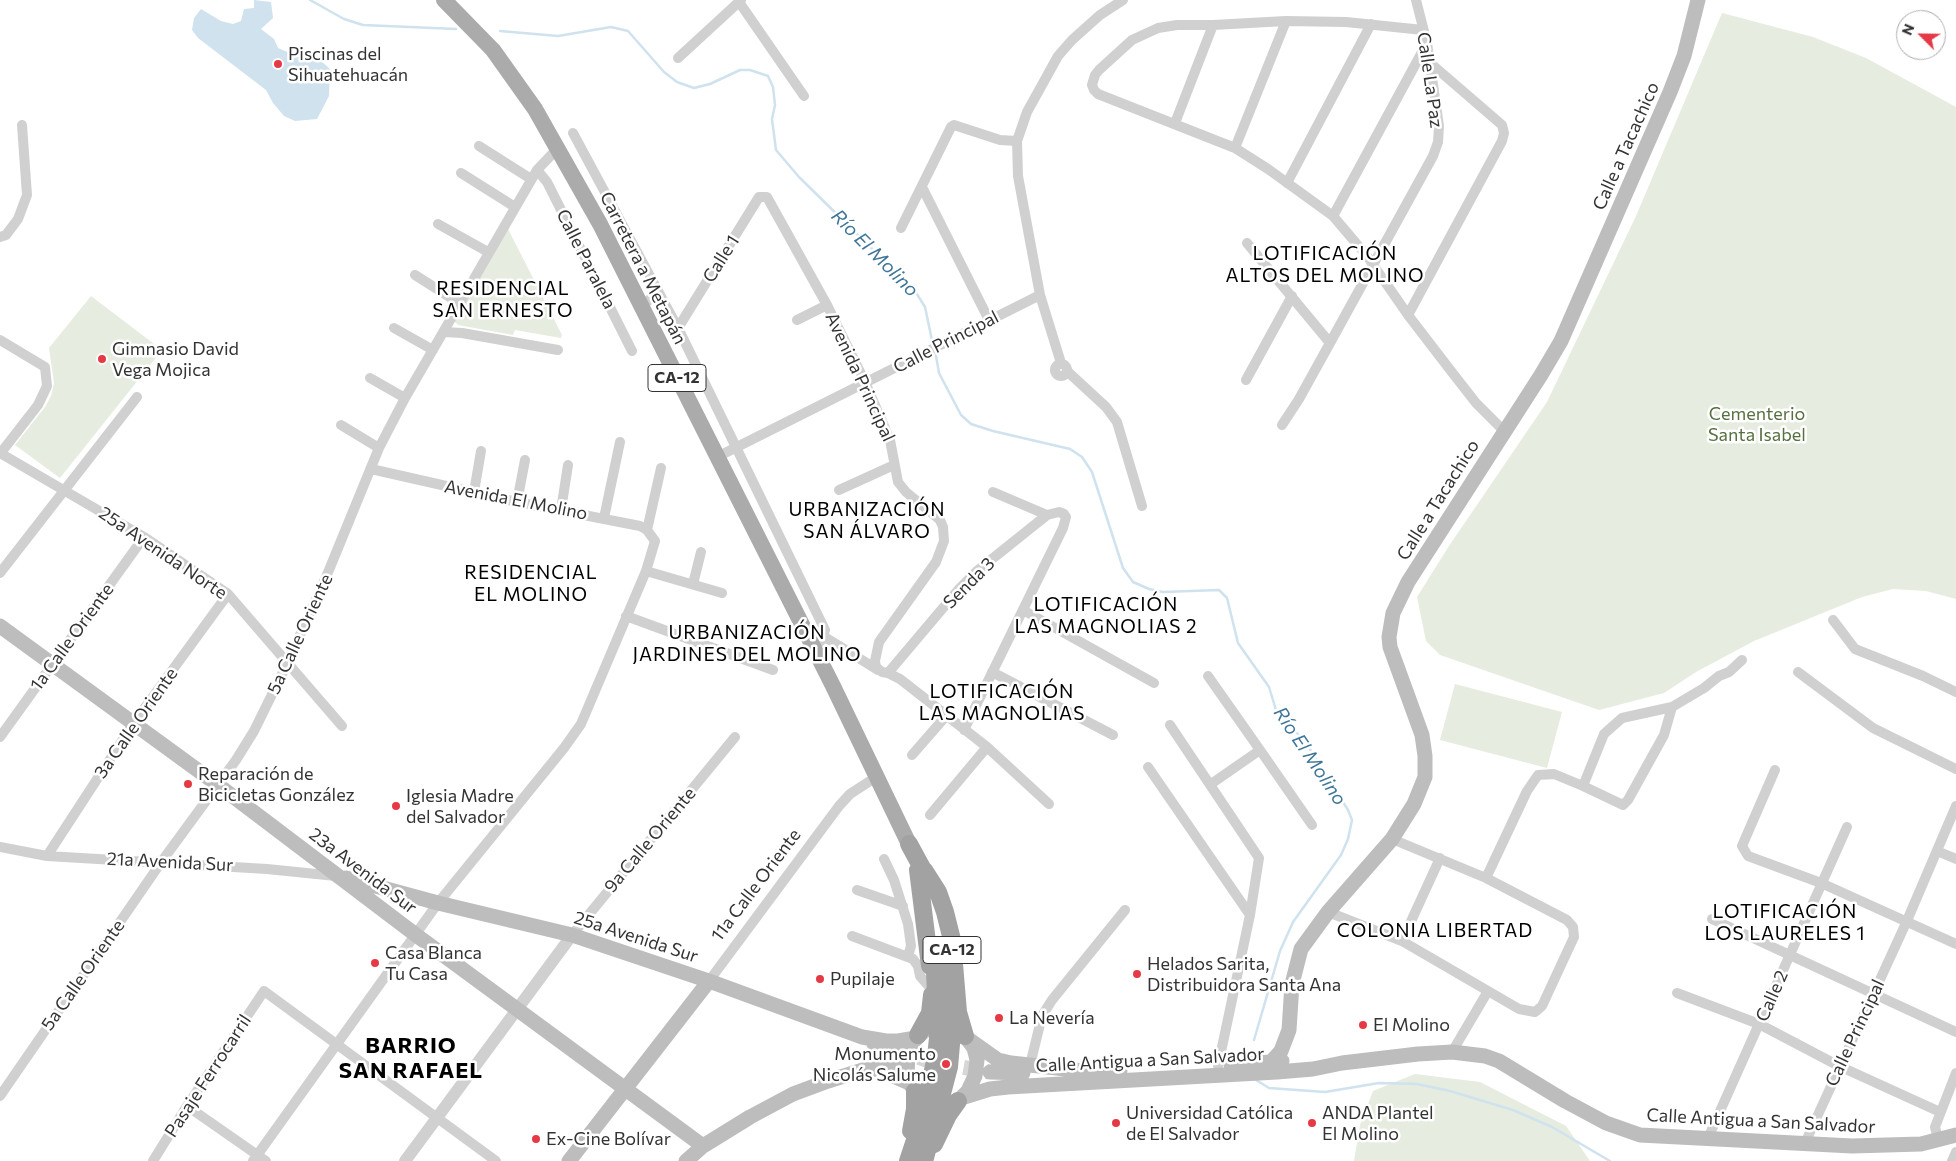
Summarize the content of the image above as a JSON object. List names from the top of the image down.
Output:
{
  "streets": {
    "highway": ["CA-12"],
    "main road": [
      "Calle a Tacachico",
      "Carretera a Metapán",
      "23a Avenida Sur",
      "11a Calle Oriente",
      "25a Avenida Sur",
      "Calle Antigua a San Salvador"
    ],
    "street": [
      "Calle La Paz",
      "Calle Paralela",
      "Calle 1",
      "Calle Principal",
      "Avenida Principal",
      "Avenida El Molino",
      "25a Avenida Norte",
      "Senda 3",
      "5a Calle Oriente",
      "1a Calle Oriente",
      "3a Calle Oriente",
      "9a Calle Oriente",
      "21a Avenida Sur",
      "Calle 2",
      "Pasaje Ferrocarril"
    ]
  },
  "crossings": [
    ["Calle a Tacachico", "Calle Antigua a San Salvador"],
    ["Calle Paralela", "5a Calle Oriente"],
    ["Calle 1", "Avenida Principal"],
    ["Carretera a Metapán", "Calle Principal"],
    ["Carretera a Metapán", "5a Calle Oriente"],
    ["Carretera a Metapán", "11a Calle Oriente"],
    ["Calle Principal", "Avenida Principal"],
    ["Calle Principal", "Calle Antigua a San Salvador"],
    ["Avenida Principal", "Senda 3"],
    ["CA-12", "25a Avenida Sur"],
    ["CA-12", "Calle Antigua a San Salvador"],
    ["Avenida El Molino", "5a Calle Oriente"],
    ["25a Avenida Norte", "5a Calle Oriente"],
    ["25a Avenida Norte", "1a Calle Oriente"],
    ["25a Avenida Norte", "3a Calle Oriente"],
    ["5a Calle Oriente", "21a Avenida Sur"],
    ["5a Calle Oriente", "23a Avenida Sur"],
    ["1a Calle Oriente", "23a Avenida Sur"],
    ["3a Calle Oriente", "21a Avenida Sur"],
    ["3a Calle Oriente", "23a Avenida Sur"],
    ["9a Calle Oriente", "23a Avenida Sur"],
    ["9a Calle Oriente", "25a Avenida Sur"],
    ["21a Avenida Sur", "23a Avenida Sur"],
    ["21a Avenida Sur", "25a Avenida Sur"],
    ["23a Avenida Sur", "11a Calle Oriente"],
    ["23a Avenida Sur", "25a Avenida Sur"],
    ["11a Calle Oriente", "25a Avenida Sur"],
    ["25a Avenida Sur", "Calle Antigua a San Salvador"],
    ["Calle 2", "Calle Antigua a San Salvador"]
  ],
  "districts": [
    "LOTIFICACIÓN ALTOS DEL MOLINO",
    "RESIDENCIAL SAN ERNESTO",
    "URBANIZACIÓN SAN ÁLVARO",
    "RESIDENCIAL EL MOLINO",
    "LOTIFICACIÓN LAS MAGNOLIAS 2",
    "URBANIZACIÓN JARDINES DEL MOLINO",
    "LOTIFICACIÓN LAS MAGNOLIAS",
    "LOTIFICACIÓN LOS LAURELES 1",
    "COLONIA LIBERTAD",
    "BARRIO SAN RAFAEL"
  ],
  "water": ["Río El Molino"],
  "parks": ["Cementerio Santa Isabel"],
  "places": [
    "Piscinas del Sihuatehuacán",
    "Gimnasio David Vega Mojica",
    "Reparación de Bicicletas González",
    "Iglesia Madre del Salvador",
    "Casa Blanca Tu Casa",
    "Helados Sarita, Distribuidora Santa Ana",
    "Pupilaje",
    "La Nevería",
    "El Molino",
    "Monumento Nicolás Salume",
    "Universidad Católica de El Salvador",
    "ANDA Plantel El Molino",
    "Ex-Cine Bolívar"
  ],
  "north": "top left"
}
